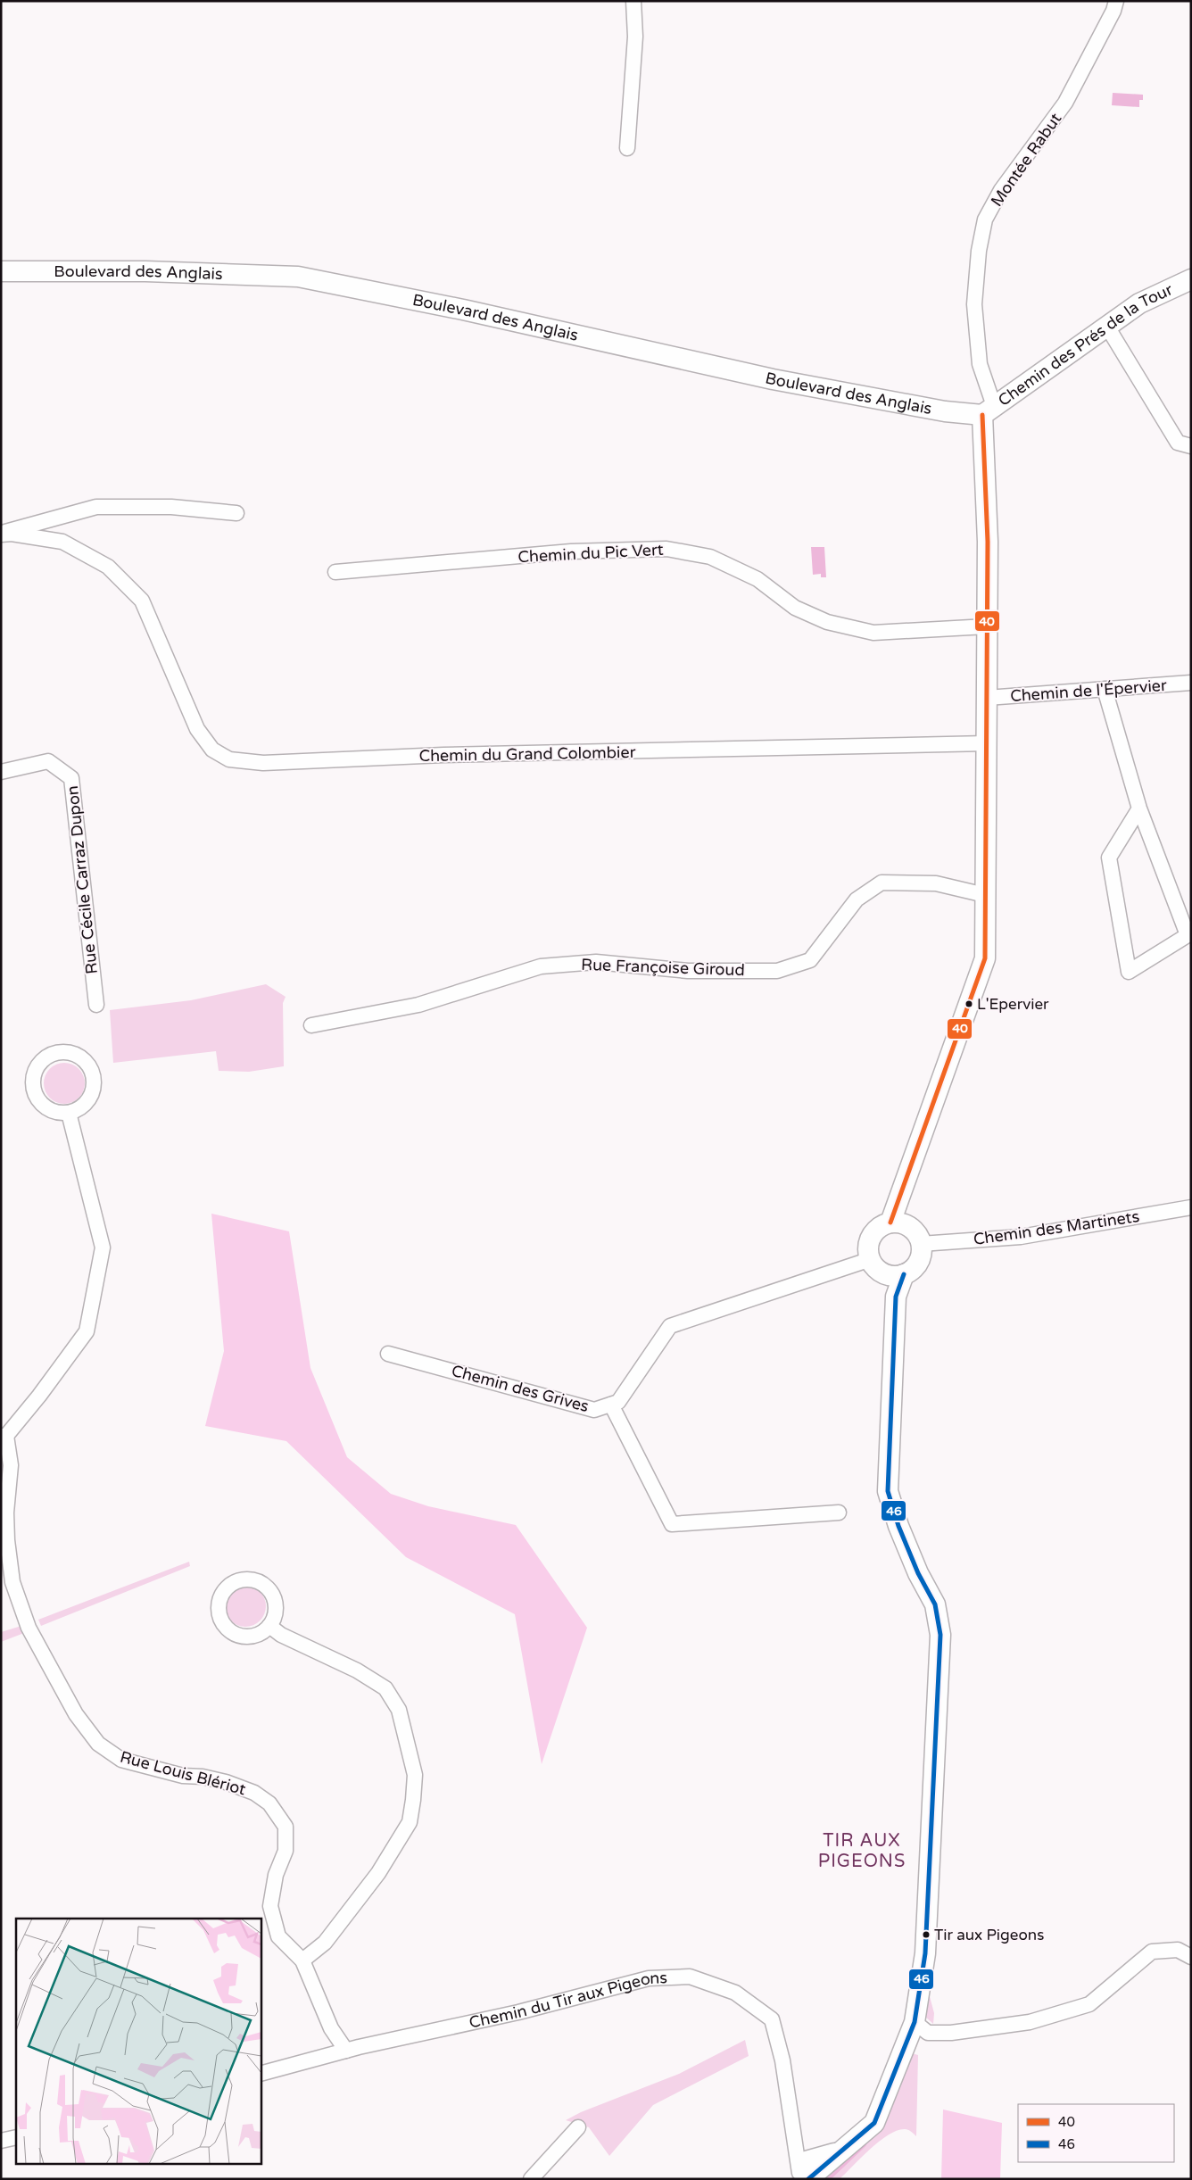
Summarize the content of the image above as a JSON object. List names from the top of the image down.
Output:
{
  "streets": {
    "street": [
      "Montée Rabut",
      "Boulevard des Anglais",
      "Chemin des Prés de la Tour",
      "Chemin du Pic Vert",
      "Chemin de l'Épervier",
      "Chemin du Grand Colombier",
      "Rue Cécile Carraz Dupon",
      "Rue Françoise Giroud",
      "Chemin des Martinets",
      "Chemin des Grives",
      "Rue Louis Blériot",
      "Chemin du Tir aux Pigeons"
    ]
  },
  "crossings": [
    ["Montée Rabut", "Boulevard des Anglais"],
    ["Montée Rabut", "Chemin des Prés de la Tour"],
    ["Boulevard des Anglais", "Chemin des Prés de la Tour"],
    ["Chemin des Martinets", "Chemin des Grives"],
    ["Chemin des Martinets", "Chemin du Tir aux Pigeons"],
    ["Chemin des Grives", "Chemin du Tir aux Pigeons"],
    ["Rue Louis Blériot", "Chemin du Tir aux Pigeons"]
  ],
  "districts": ["TIR AUX PIGEONS"],
  "places": ["L'Epervier", "Tir aux Pigeons"],
  "lines": ["transit line 40", "transit line 46"],
  "legend": ["40", "46"]
}
